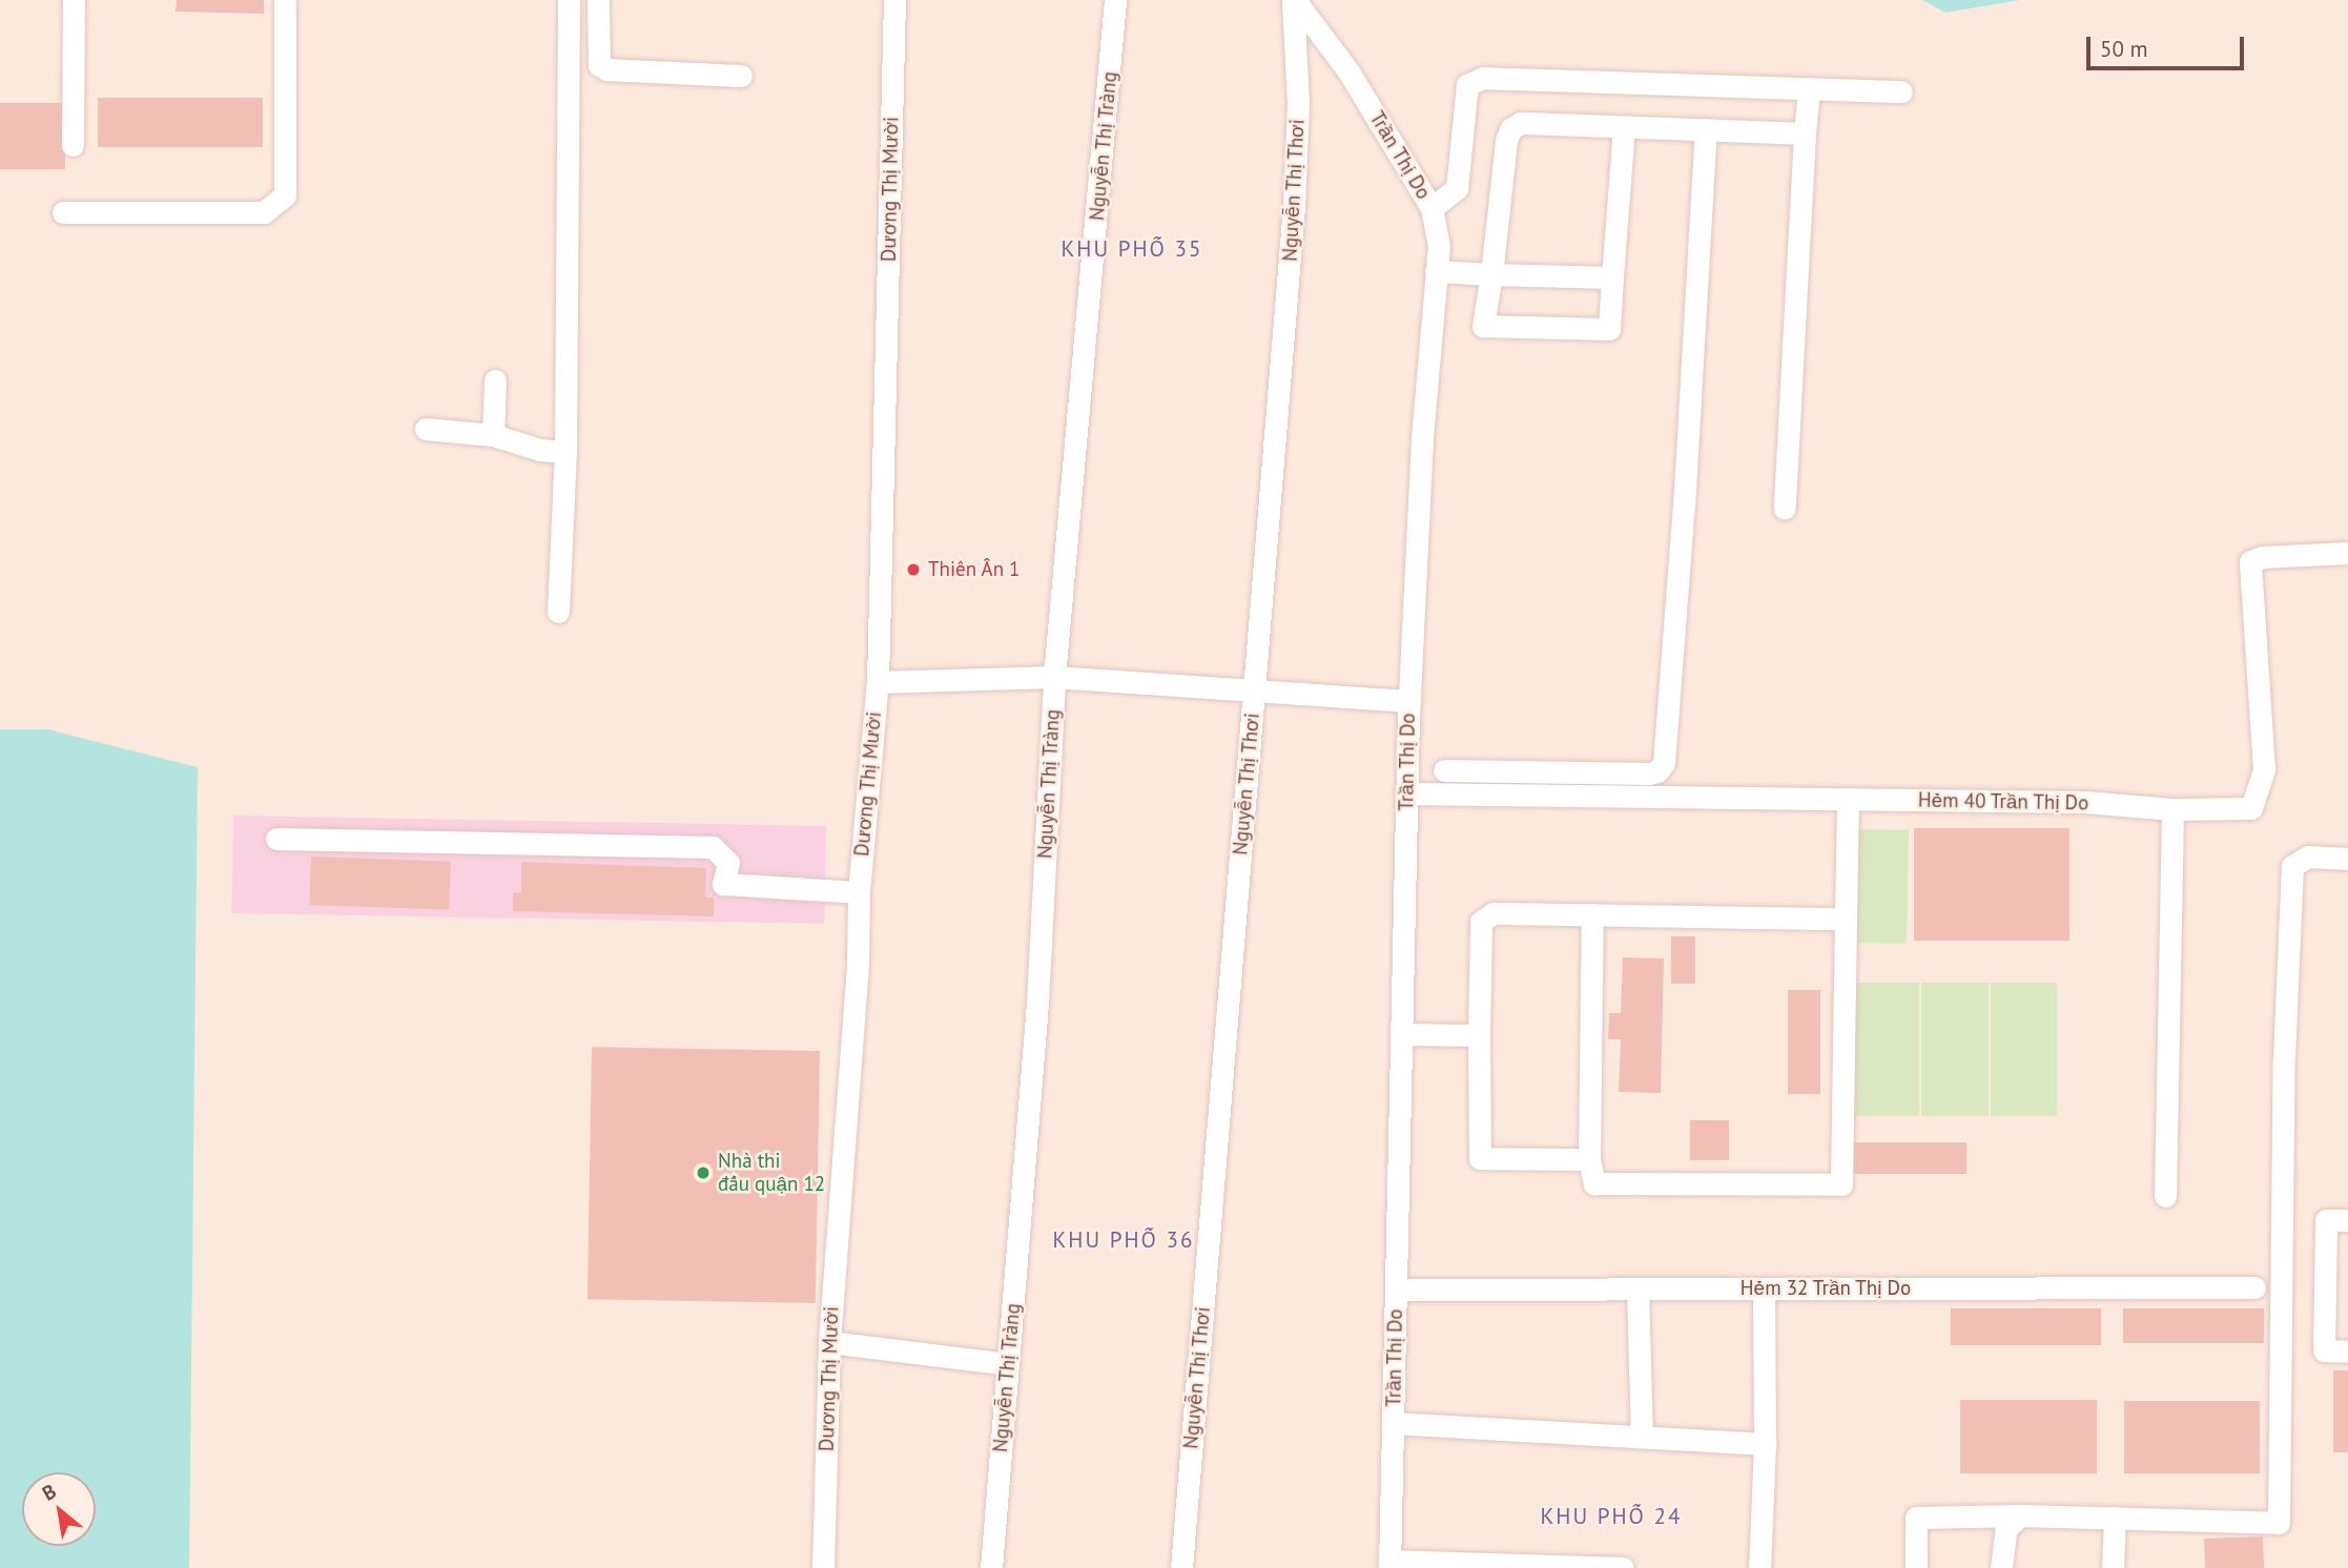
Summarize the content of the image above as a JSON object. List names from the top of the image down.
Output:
{
  "streets": {
    "street": [
      "Nguyễn Thị Tràng",
      "Trần Thị Do",
      "Dương Thị Mười",
      "Nguyễn Thị Thơi",
      "Hẻm 40 Trần Thị Do",
      "Hẻm 32 Trần Thị Do"
    ]
  },
  "crossings": [
    ["Trần Thị Do", "Nguyễn Thị Thơi"],
    ["Trần Thị Do", "Hẻm 40 Trần Thị Do"],
    ["Trần Thị Do", "Hẻm 32 Trần Thị Do"]
  ],
  "districts": ["KHU PHỐ 35", "KHU PHỐ 36", "KHU PHỐ 24"],
  "places": ["Thiên Ân 1", "Nhà thi đấu quận 12"],
  "scale_bar": "50 m",
  "north": "top left"
}
